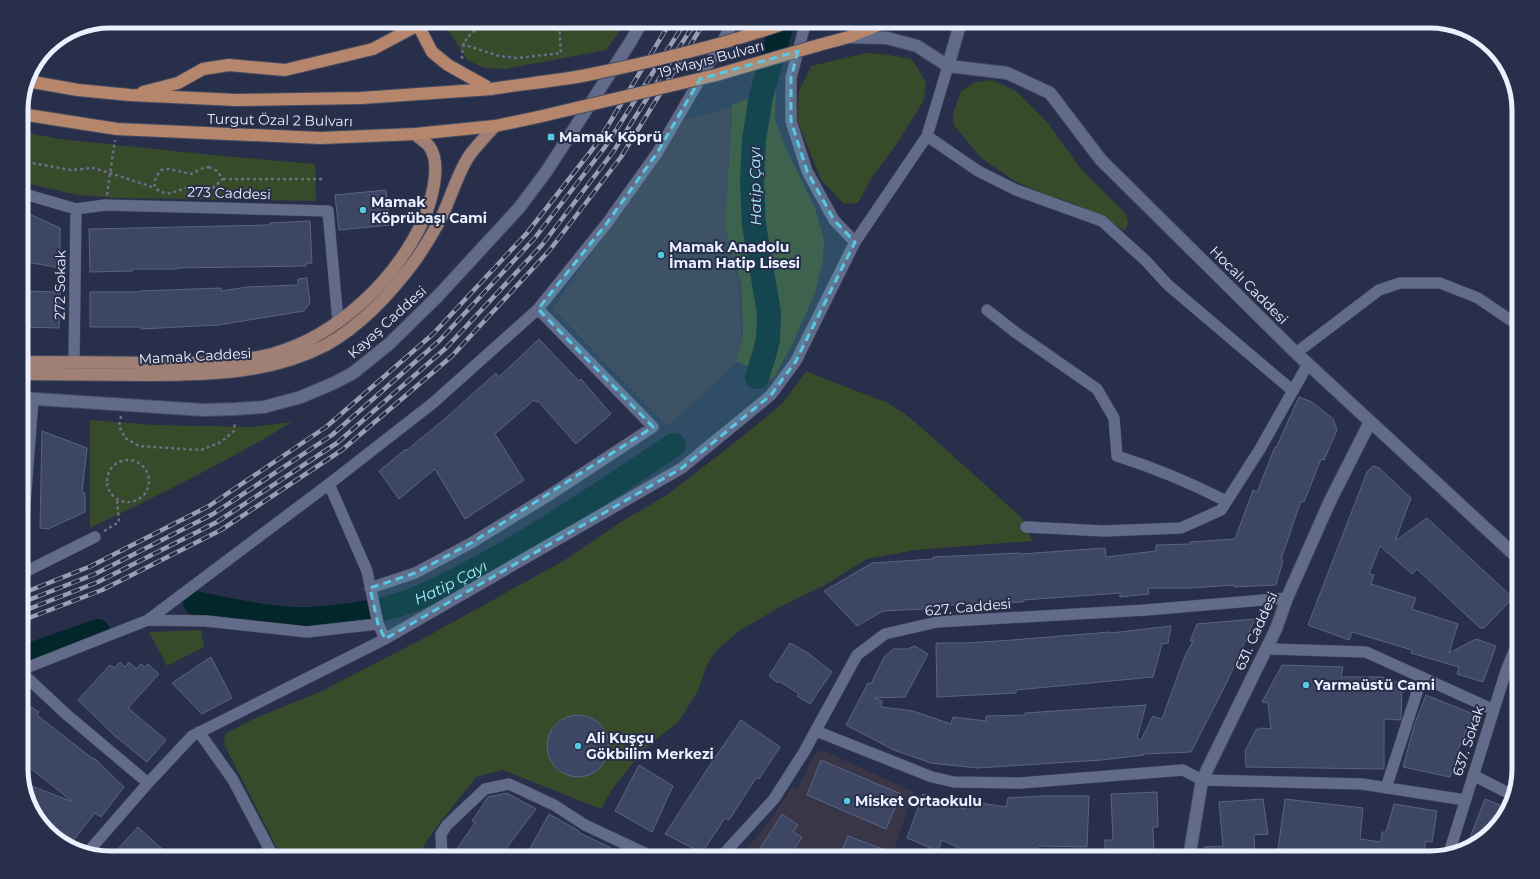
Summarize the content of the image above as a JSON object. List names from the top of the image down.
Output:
{
  "streets": {
    "highway": ["19 Mayıs Bulvarı", "Turgut Özal 2 Bulvarı"],
    "main road": ["Mamak Caddesi"],
    "street": [
      "273 Caddesi",
      "272 Sokak",
      "Hocalı Caddesi",
      "Kayaş Caddesi",
      "627. Caddesi",
      "631. Caddesi",
      "637. Sokak"
    ]
  },
  "crossings": [
    ["19 Mayıs Bulvarı", "Turgut Özal 2 Bulvarı"],
    ["Turgut Özal 2 Bulvarı", "Mamak Caddesi"],
    ["273 Caddesi", "272 Sokak"],
    ["273 Caddesi", "Mamak Caddesi"],
    ["272 Sokak", "Mamak Caddesi"],
    ["Hocalı Caddesi", "631. Caddesi"],
    ["627. Caddesi", "631. Caddesi"]
  ],
  "water": ["Hatip Çayı"],
  "places": {
    "transit": ["Mamak Köprü"],
    "other": [
      "Mamak Köprübaşı Cami",
      "Mamak Anadolu İmam Hatip Lisesi",
      "Yarmaüstü Cami",
      "Ali Kuşçu Gökbilim Merkezi",
      "Misket Ortaokulu"
    ]
  }
}
